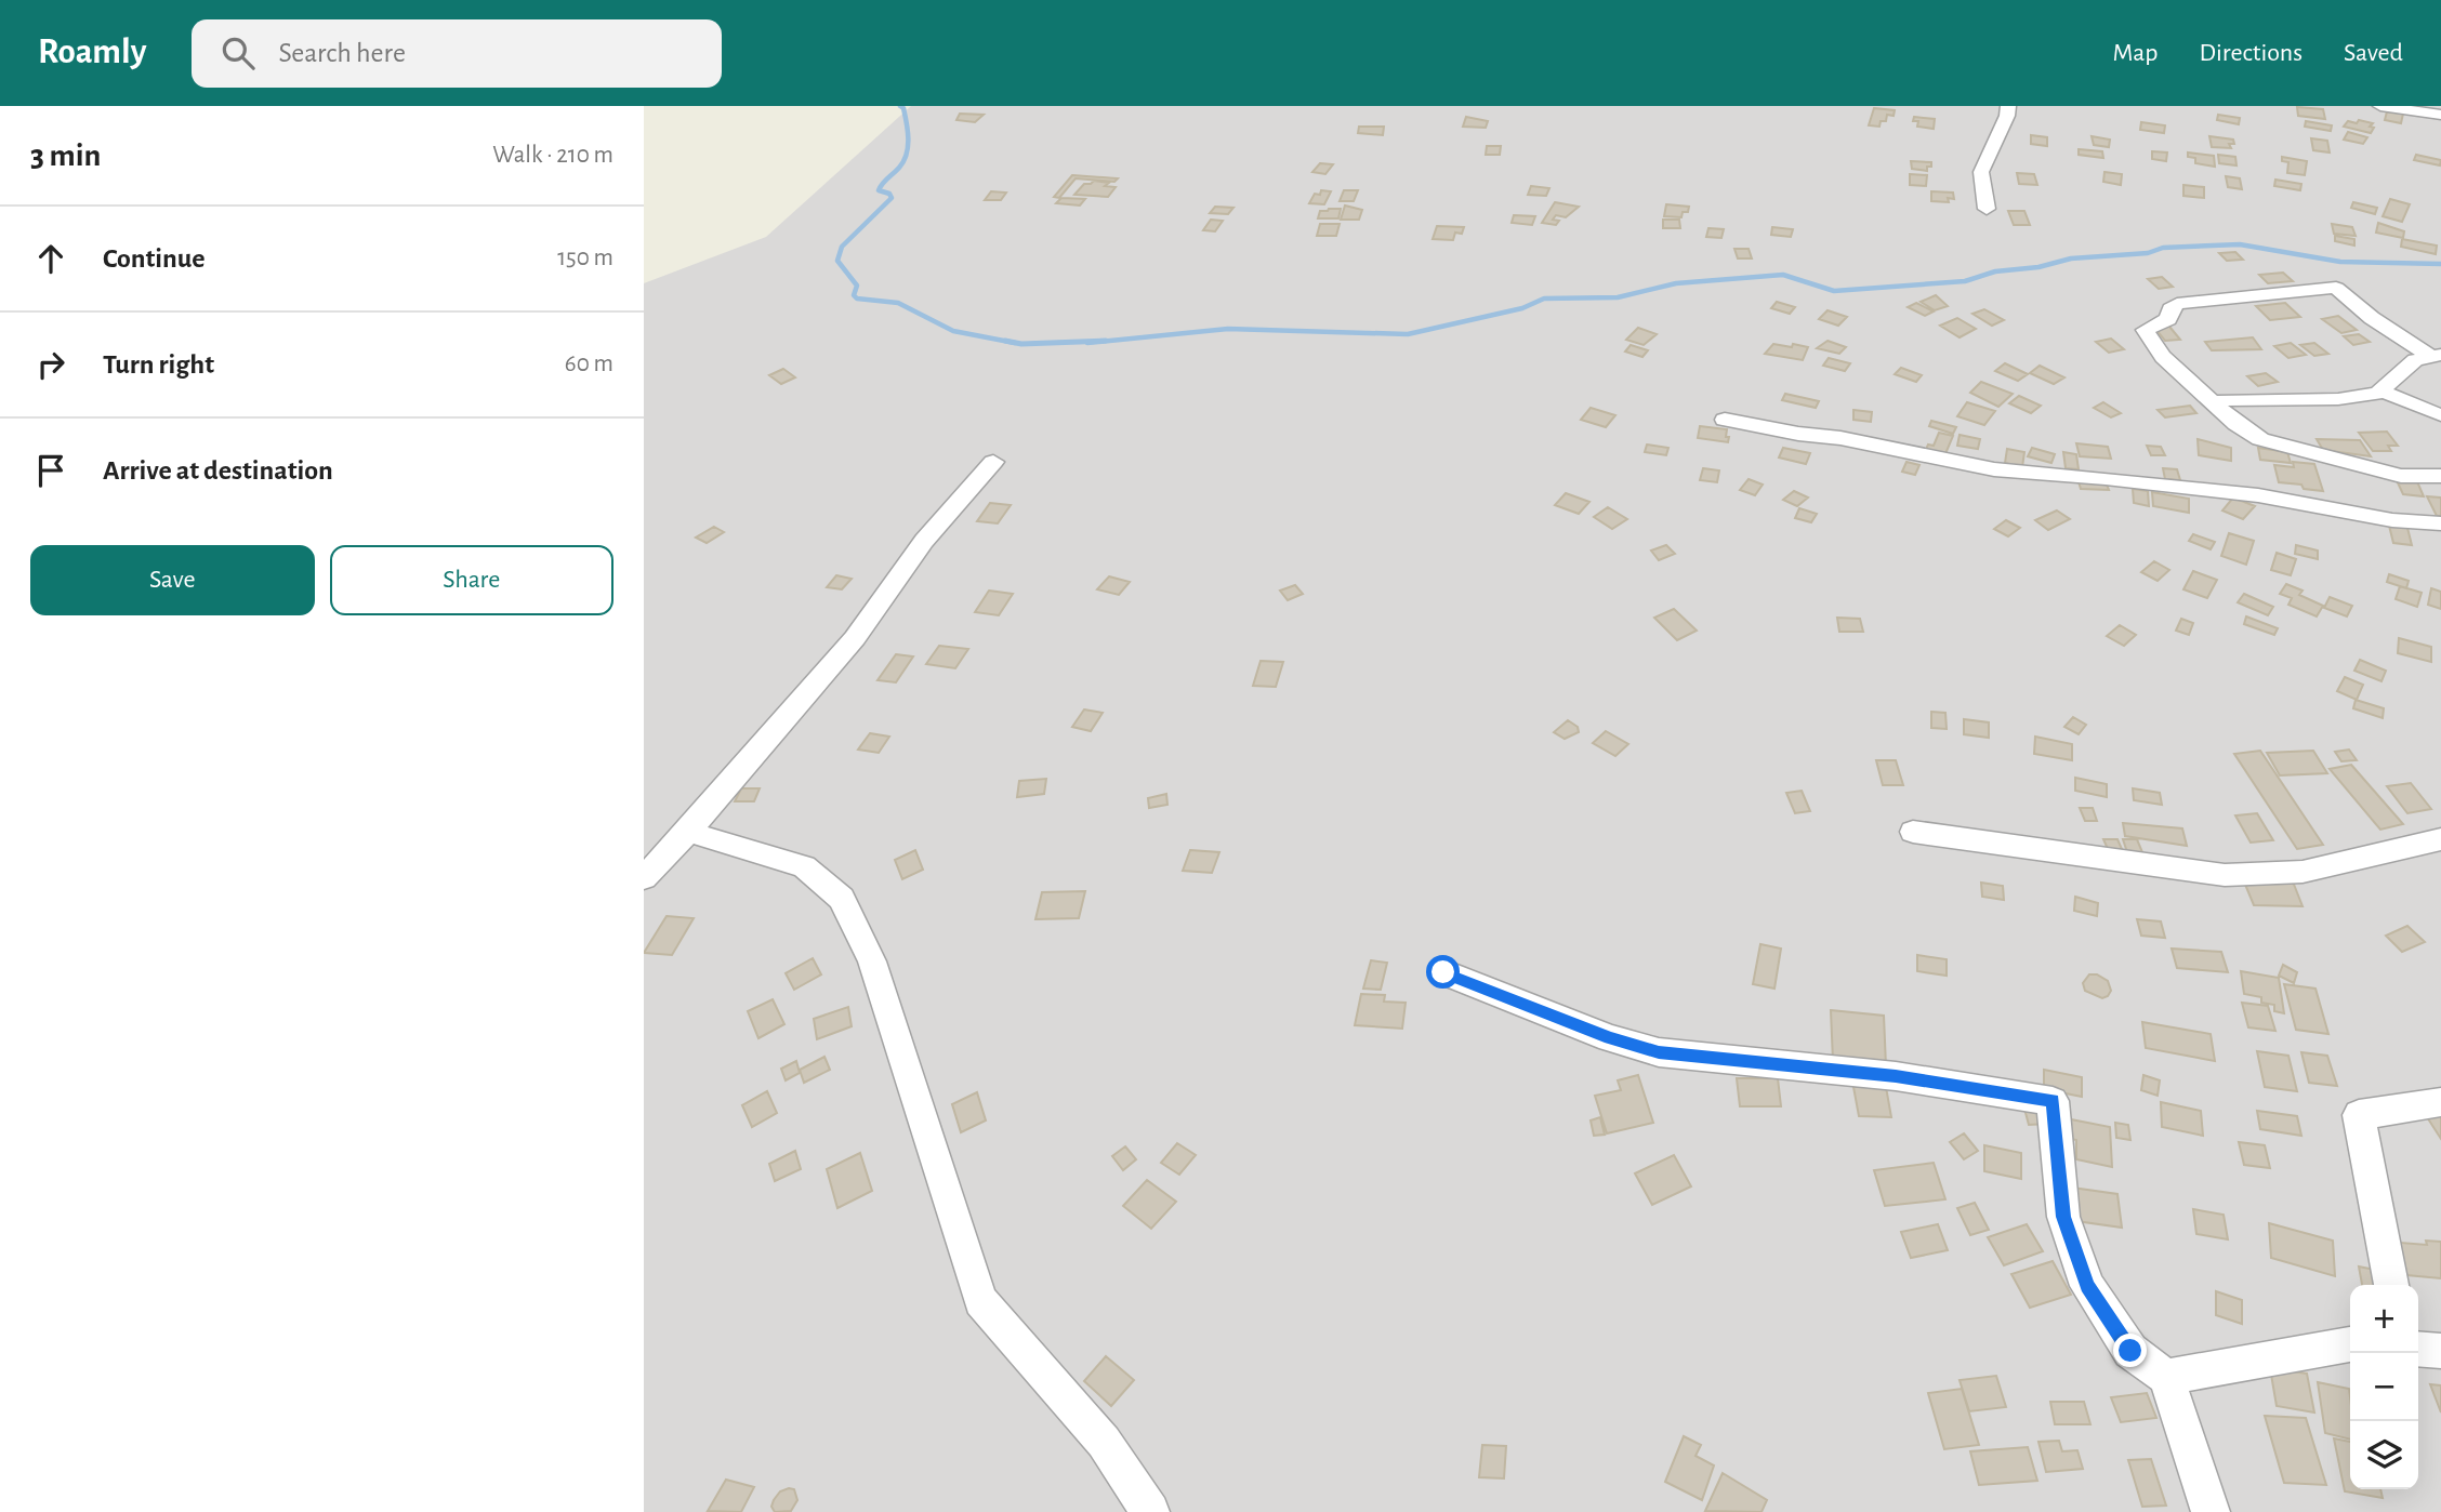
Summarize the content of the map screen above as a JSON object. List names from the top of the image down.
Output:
{
  "page": {
    "header": "Roamly",
    "search": "Search here",
    "nav": ["Map", "Directions", "Saved"],
    "heading": ["3 min", "Walk · 210 m"],
    "list": [
      ["Continue", "150 m"],
      ["Turn right", "60 m"],
      "Arrive at destination"
    ],
    "buttons": ["Save", "Share"],
    "map_buttons": ["+", "−"]
  }
}
